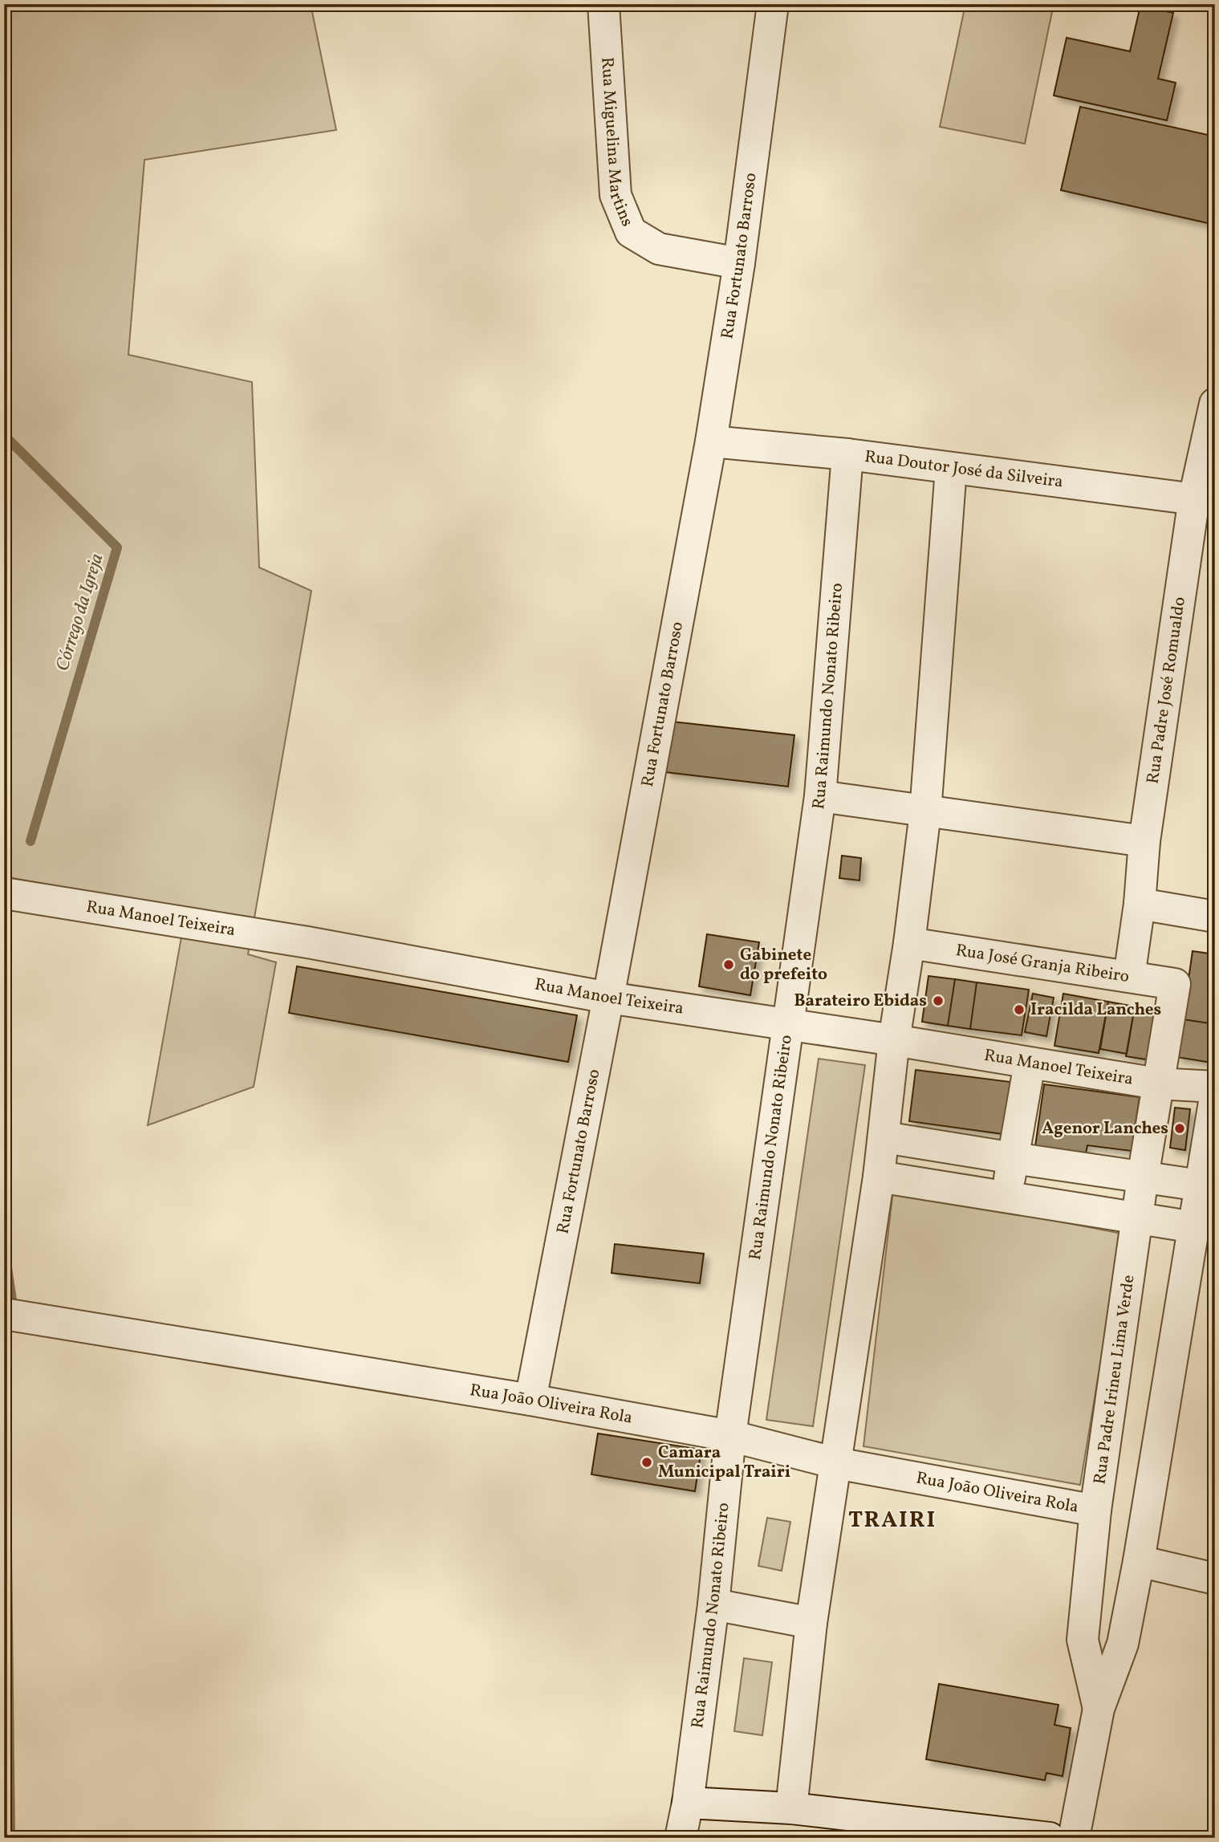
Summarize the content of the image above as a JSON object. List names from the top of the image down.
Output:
{
  "streets": {
    "street": [
      "Rua Miguelina Martins",
      "Rua Fortunato Barroso",
      "Rua Doutor José da Silveira",
      "Rua Padre José Romualdo",
      "Rua Raimundo Nonato Ribeiro",
      "Rua Manoel Teixeira",
      "Rua José Granja Ribeiro",
      "Rua Padre Irineu Lima Verde",
      "Rua João Oliveira Rola"
    ]
  },
  "crossings": [
    ["Rua Miguelina Martins", "Rua Fortunato Barroso"],
    ["Rua Fortunato Barroso", "Rua Doutor José da Silveira"],
    ["Rua Fortunato Barroso", "Rua Manoel Teixeira"],
    ["Rua Fortunato Barroso", "Rua João Oliveira Rola"],
    ["Rua Doutor José da Silveira", "Rua Padre José Romualdo"],
    ["Rua Doutor José da Silveira", "Rua Raimundo Nonato Ribeiro"],
    ["Rua Padre José Romualdo", "Rua José Granja Ribeiro"],
    ["Rua Raimundo Nonato Ribeiro", "Rua Manoel Teixeira"],
    ["Rua Raimundo Nonato Ribeiro", "Rua João Oliveira Rola"],
    ["Rua Manoel Teixeira", "Rua Padre Irineu Lima Verde"],
    ["Rua José Granja Ribeiro", "Rua Padre Irineu Lima Verde"],
    ["Rua Padre Irineu Lima Verde", "Rua João Oliveira Rola"]
  ],
  "districts": ["TRAIRI"],
  "water": ["Córrego da Igreja"],
  "places": [
    "Gabinete do prefeito",
    "Barateiro Ebidas",
    "Iracilda Lanches",
    "Agenor Lanches",
    "Camara Municipal Trairi"
  ]
}
